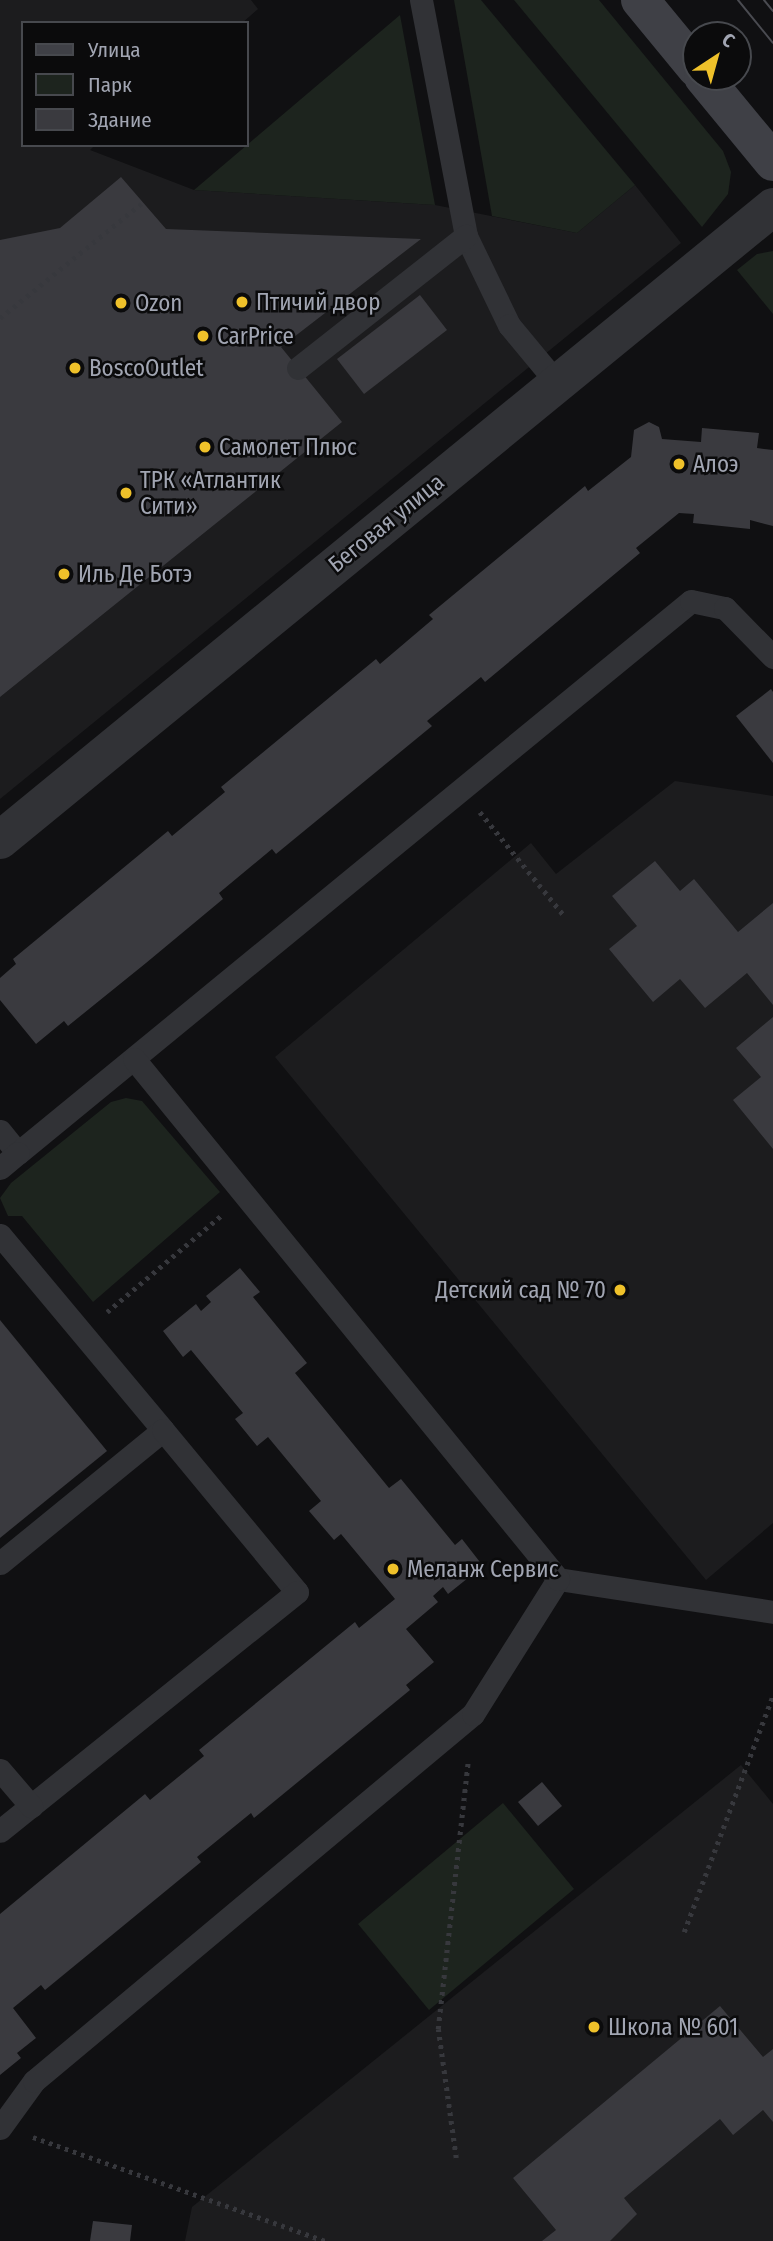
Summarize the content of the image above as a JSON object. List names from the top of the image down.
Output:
{
  "streets": {
    "street": ["Беговая улица"]
  },
  "places": [
    "Птичий двор",
    "Ozon",
    "CarPrice",
    "BoscoOutlet",
    "Самолет Плюс",
    "Алоэ",
    "ТРК «Атлантик Сити»",
    "Иль Де Ботэ",
    "Детский сад № 70",
    "Меланж Сервис",
    "Школа № 601"
  ],
  "legend": ["Улица", "Парк", "Здание"],
  "north": "top right"
}
